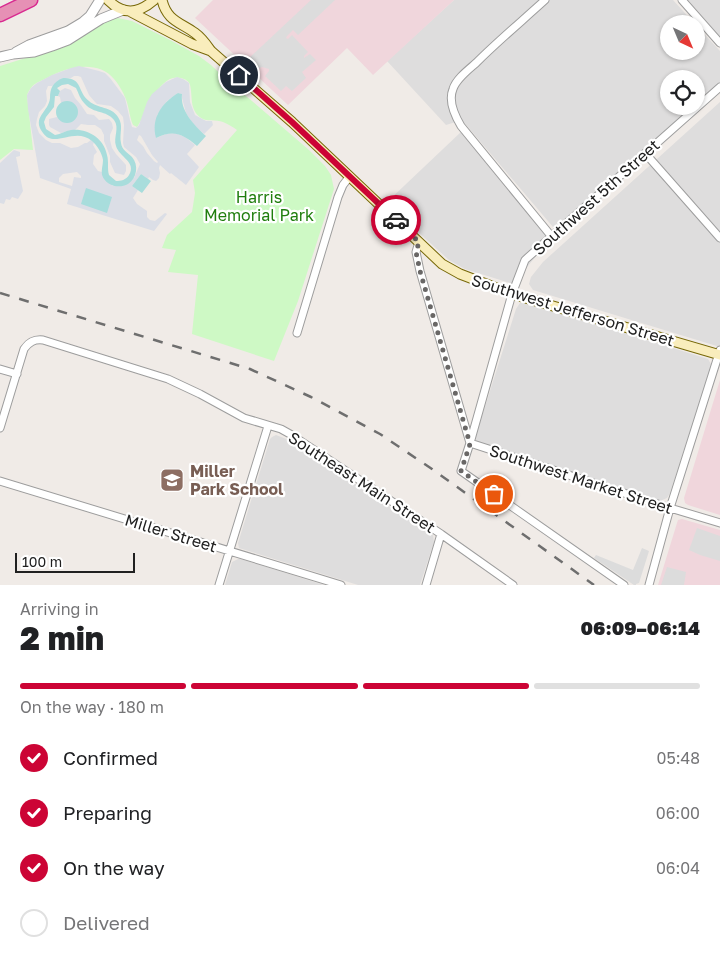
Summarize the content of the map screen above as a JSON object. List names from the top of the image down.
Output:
{
  "streets": {
    "main road": ["Southwest Jefferson Street"],
    "street": [
      "Southwest 5th Street",
      "Southwest Market Street",
      "Southeast Main Street",
      "Miller Street"
    ]
  },
  "crossings": [
    ["Southwest 5th Street", "Southwest Jefferson Street"],
    ["Southwest 5th Street", "Southwest Market Street"],
    ["Southwest Jefferson Street", "Southwest Market Street"]
  ],
  "parks": ["Harris Memorial Park"],
  "places": {
    "school or university": ["Miller Park School"]
  },
  "scale_bar": "100 m",
  "north": "bottom right",
  "page": {
    "scale": "100 m",
    "heading": ["2 min", "Arriving in", "06:09–06:14"],
    "bar": "On the way · 180 m",
    "list": [
      ["Confirmed", "05:48"],
      ["Preparing", "06:00"],
      ["On the way", "06:04"],
      "Delivered"
    ]
  }
}
